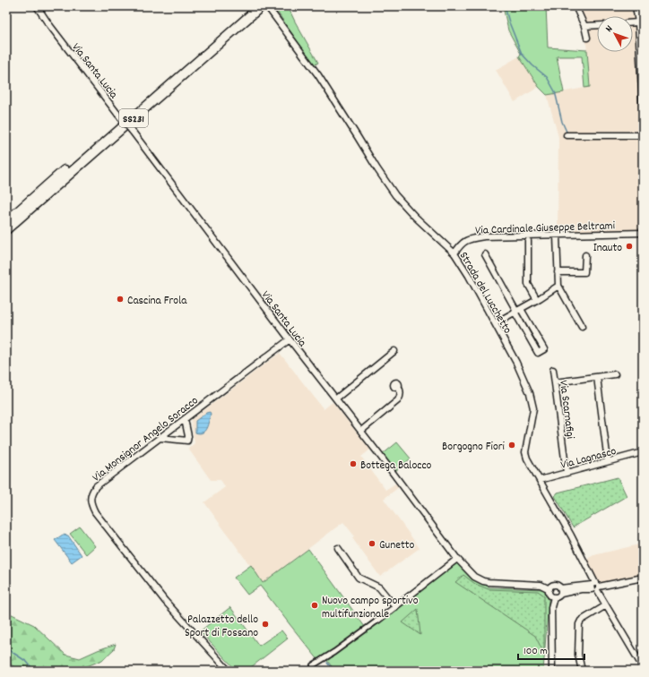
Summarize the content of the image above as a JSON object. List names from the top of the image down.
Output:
{
  "streets": {
    "highway": ["SS231"],
    "street": [
      "Via Santa Lucia",
      "Via Cardinale Giuseppe Beltrami",
      "Strada del Lucchetto",
      "Via Scarnafigi",
      "Via Monsignor Angelo Soracco",
      "Via Lagnasco"
    ]
  },
  "crossings": [
    ["Via Santa Lucia", "Via Monsignor Angelo Soracco"],
    ["SS231", "Strada del Lucchetto"],
    ["Via Cardinale Giuseppe Beltrami", "Strada del Lucchetto"],
    ["Strada del Lucchetto", "Via Lagnasco"],
    ["Via Scarnafigi", "Via Lagnasco"]
  ],
  "places": [
    "Inauto",
    "Cascina Frola",
    "Borgogno Fiori",
    "Bottega Balocco",
    "Gunetto",
    "Nuovo campo sportivo multifunzionale",
    "Palazzetto dello Sport di Fossano"
  ],
  "scale_bar": "100 m",
  "north": "top left"
}
